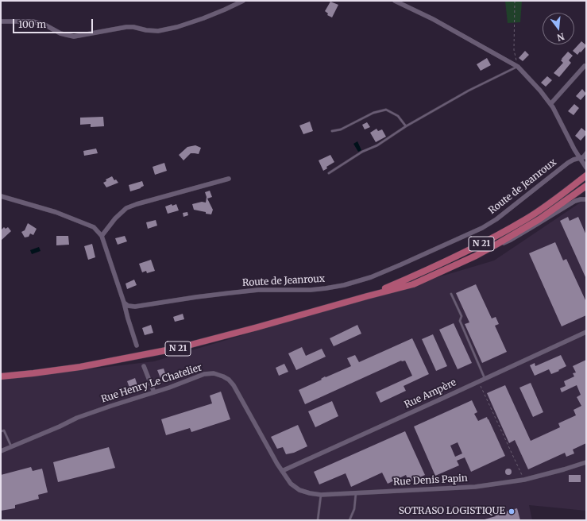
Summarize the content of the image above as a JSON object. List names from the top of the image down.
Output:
{
  "streets": {
    "main road": ["N 21"],
    "street": [
      "Route de Jeanroux",
      "Rue Henry Le Chatelier",
      "Rue Ampère",
      "Rue Denis Papin"
    ]
  },
  "crossings": [
    ["Rue Henry Le Chatelier", "Rue Ampère"],
    ["Rue Henry Le Chatelier", "Rue Denis Papin"],
    ["Rue Ampère", "Rue Denis Papin"]
  ],
  "places": ["SOTRASO LOGISTIQUE"],
  "scale_bar": "100 m",
  "north": "bottom"
}
